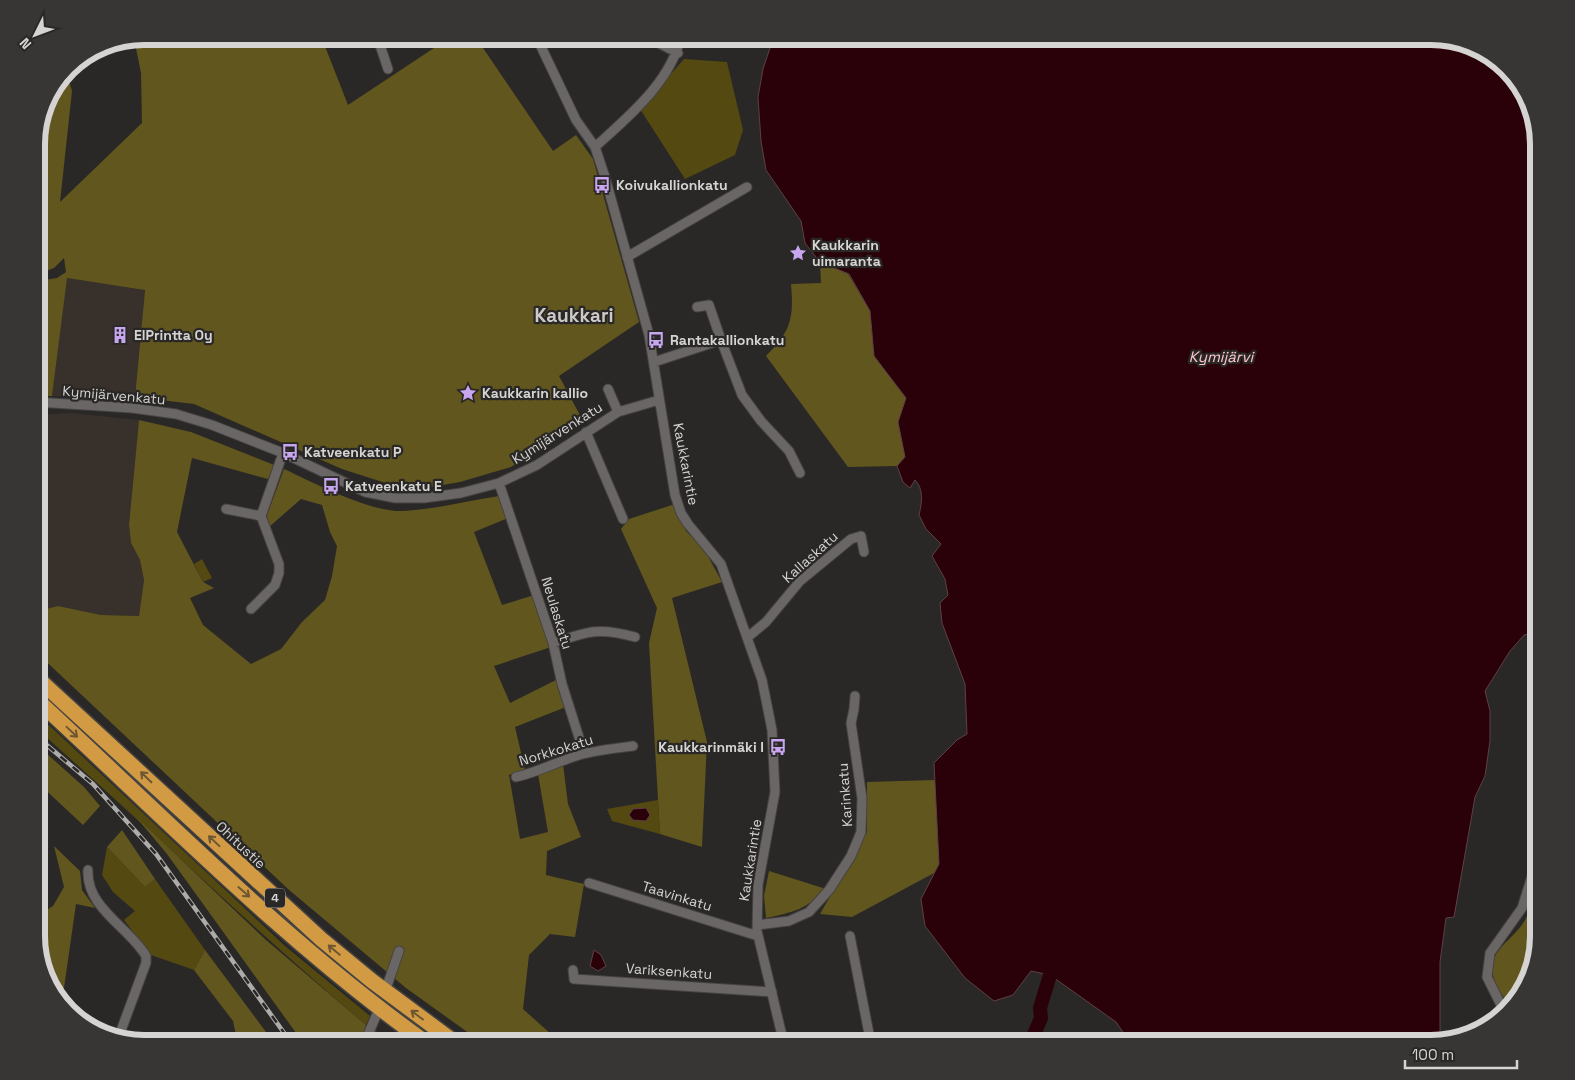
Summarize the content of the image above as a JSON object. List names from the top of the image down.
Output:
{
  "streets": {
    "highway": ["Ohitustie", "4"],
    "street": [
      "Kymijärvenkatu",
      "Kaukkarintie",
      "Kallaskatu",
      "Neulaskatu",
      "Norkkokatu",
      "Karinkatu",
      "Taavinkatu",
      "Variksenkatu"
    ]
  },
  "crossings": [
    ["Kymijärvenkatu", "Kaukkarintie"],
    ["Kymijärvenkatu", "Neulaskatu"],
    ["Kaukkarintie", "Kallaskatu"],
    ["Kaukkarintie", "Karinkatu"],
    ["Kaukkarintie", "Taavinkatu"],
    ["Kaukkarintie", "Variksenkatu"],
    ["Neulaskatu", "Norkkokatu"]
  ],
  "districts": ["Kaukkari"],
  "water": ["Kymijärvi"],
  "places": {
    "bus stop": [
      "Koivukallionkatu",
      "Rantakallionkatu",
      "Katveenkatu P",
      "Katveenkatu E",
      "Kaukkarinmäki I"
    ],
    "place": ["Kaukkarin uimaranta", "Kaukkarin kallio"],
    "building": ["ElPrintta Oy"]
  },
  "scale_bar": "100 m",
  "north": "bottom left"
}
